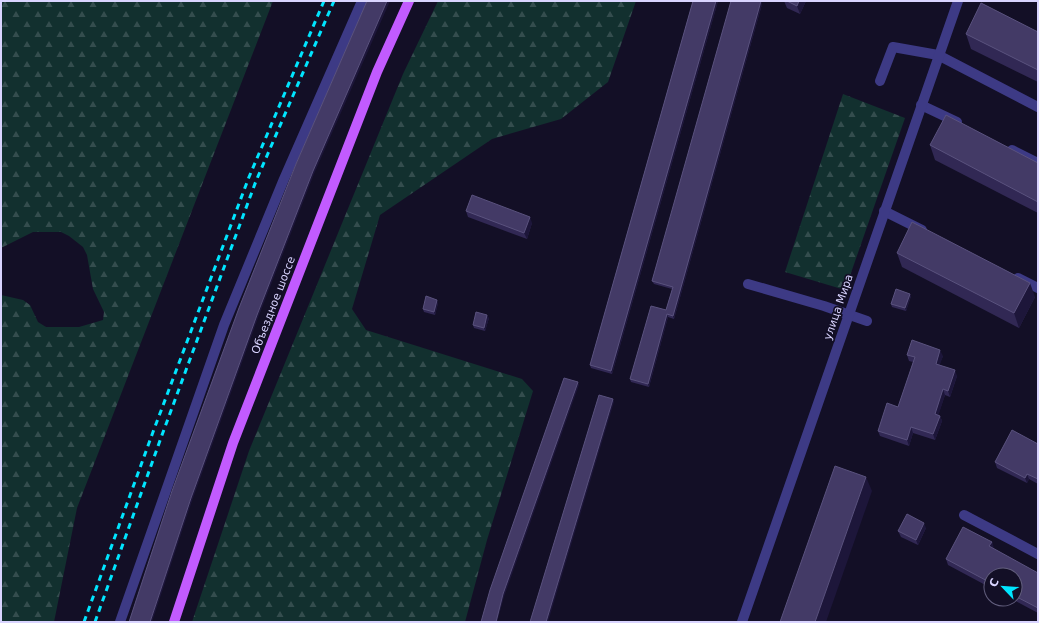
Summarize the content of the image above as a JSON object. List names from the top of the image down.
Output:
{
  "streets": {
    "main road": ["Объездное шоссе"],
    "street": ["улица Мира"]
  },
  "north": "top left"
}
